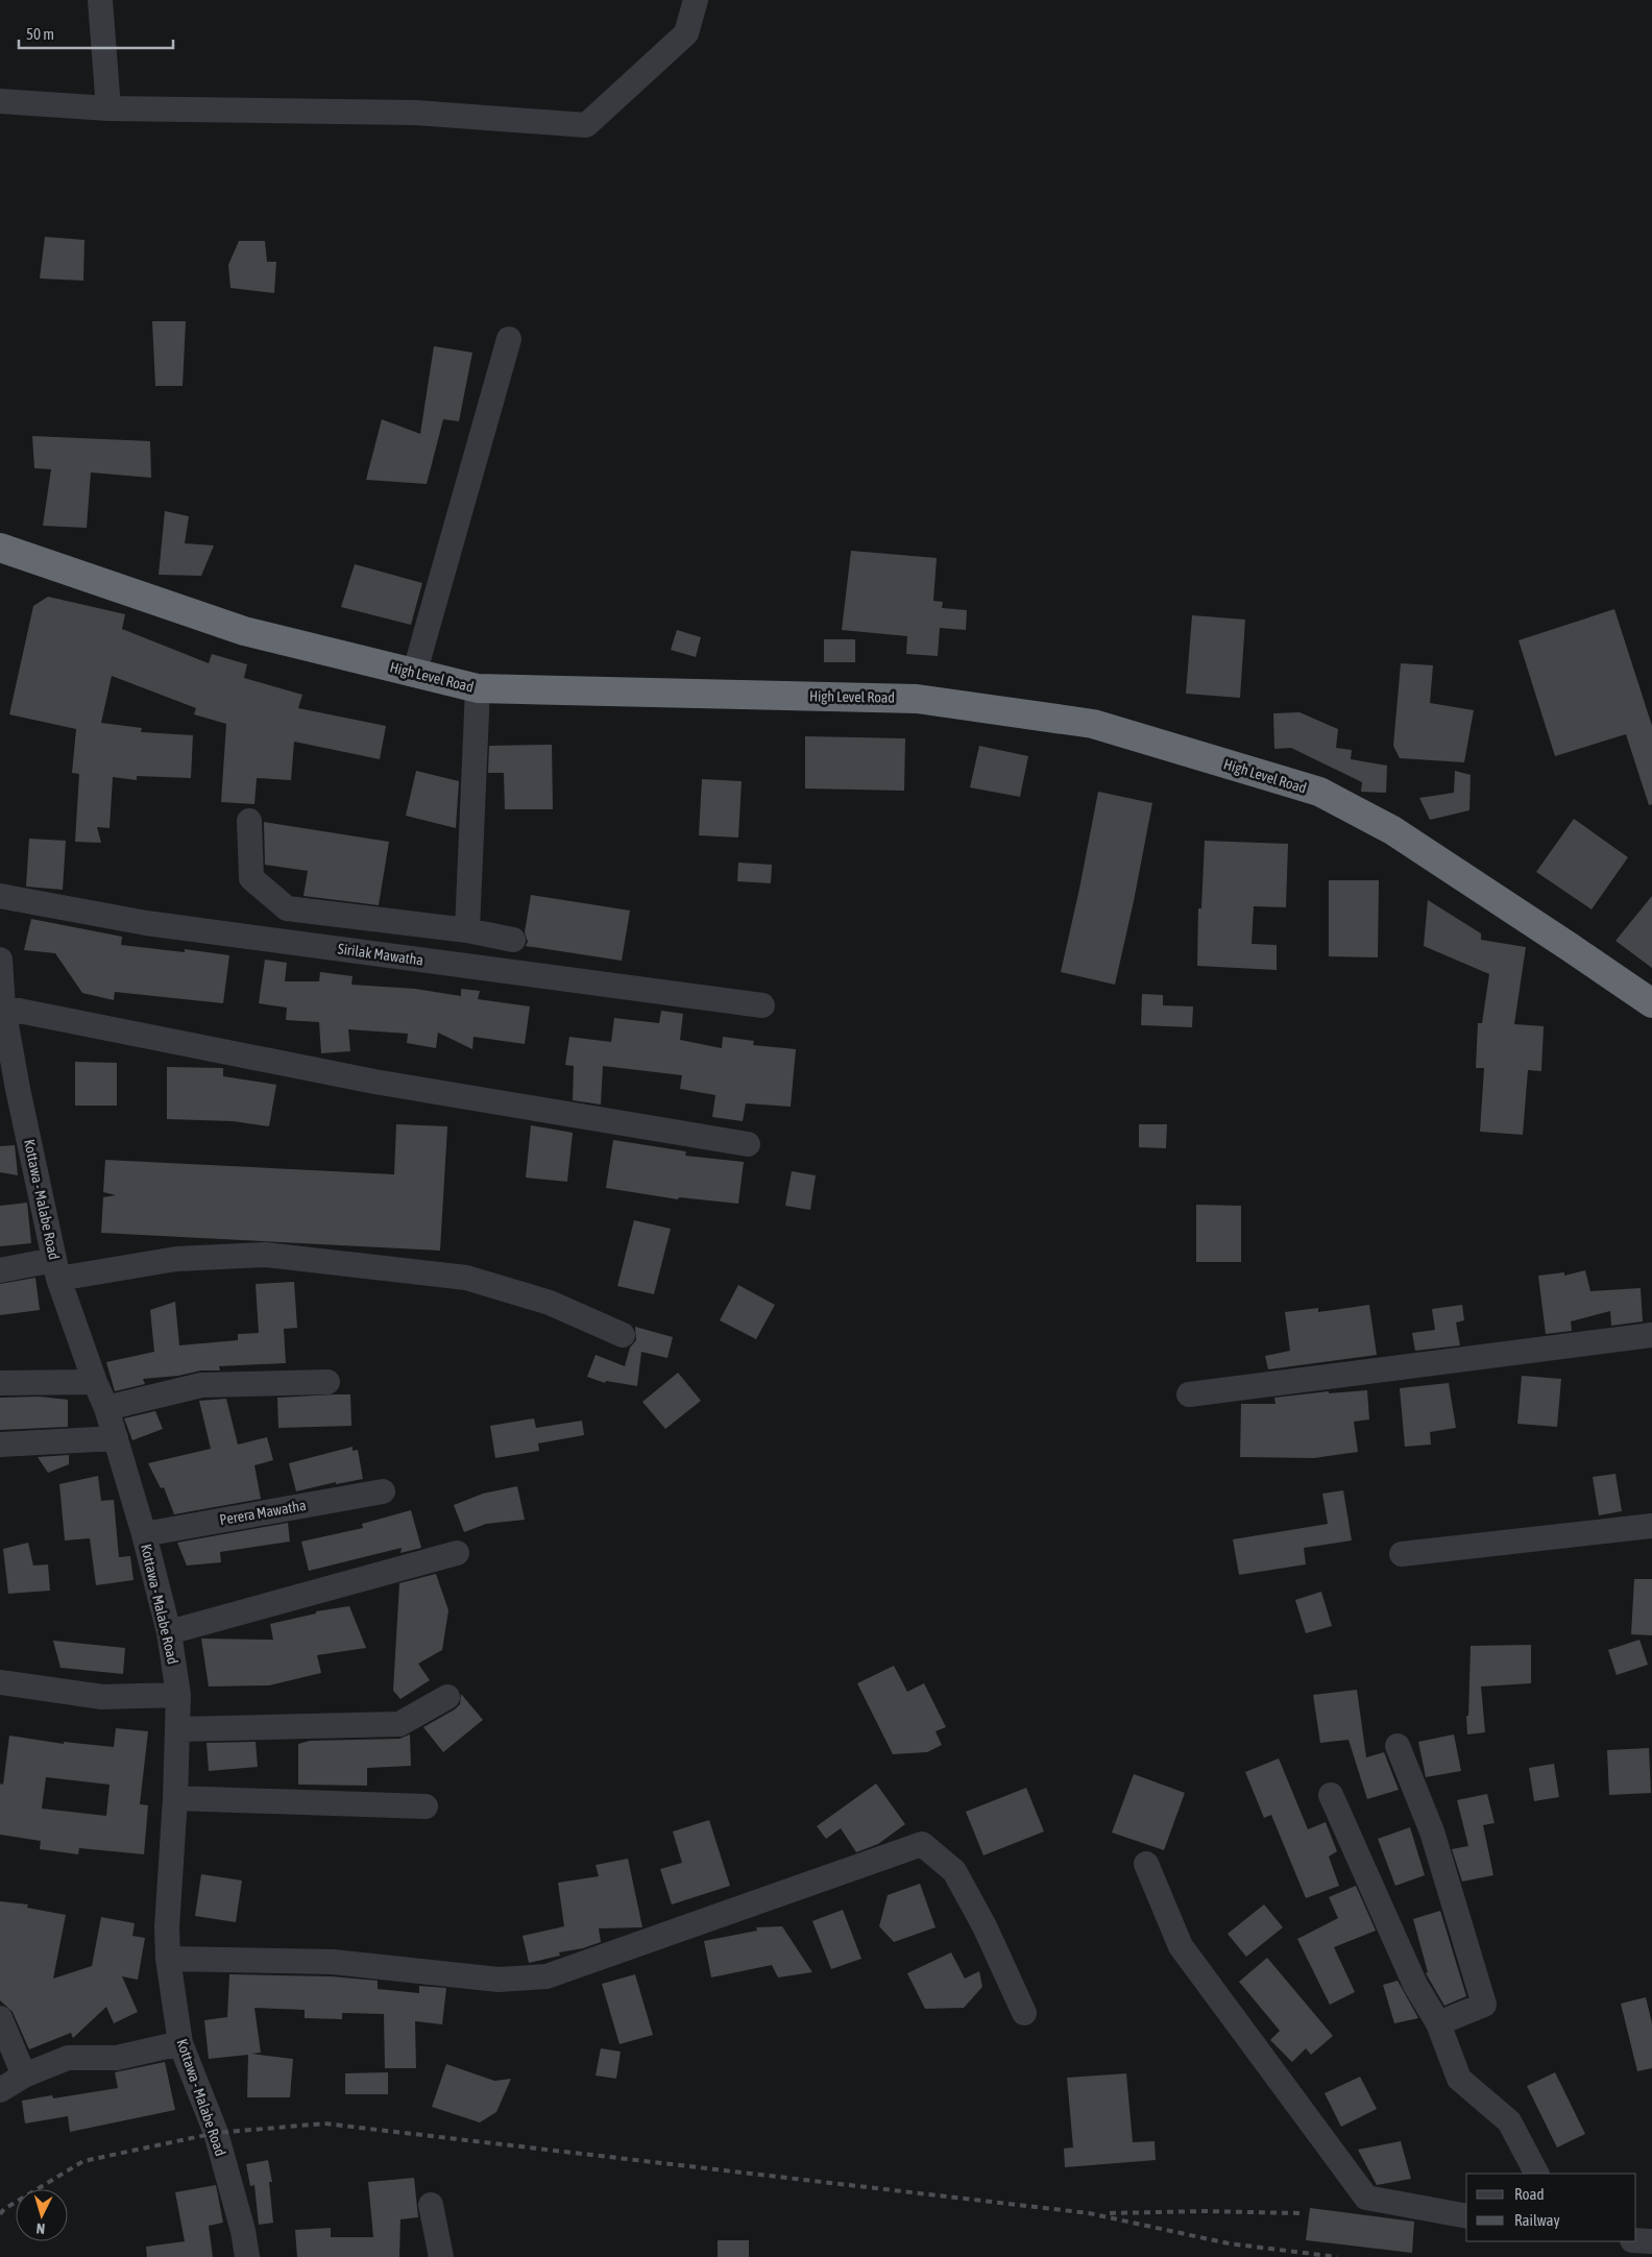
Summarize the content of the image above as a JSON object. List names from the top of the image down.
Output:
{
  "streets": {
    "highway": ["High Level Road"],
    "street": ["Sirilak Mawatha", "Kottawa - Malabe Road", "Perera Mawatha"]
  },
  "crossings": [
    ["Kottawa - Malabe Road", "Perera Mawatha"]
  ],
  "legend": ["Road", "Railway"],
  "scale_bar": "50 m",
  "north": "bottom"
}
